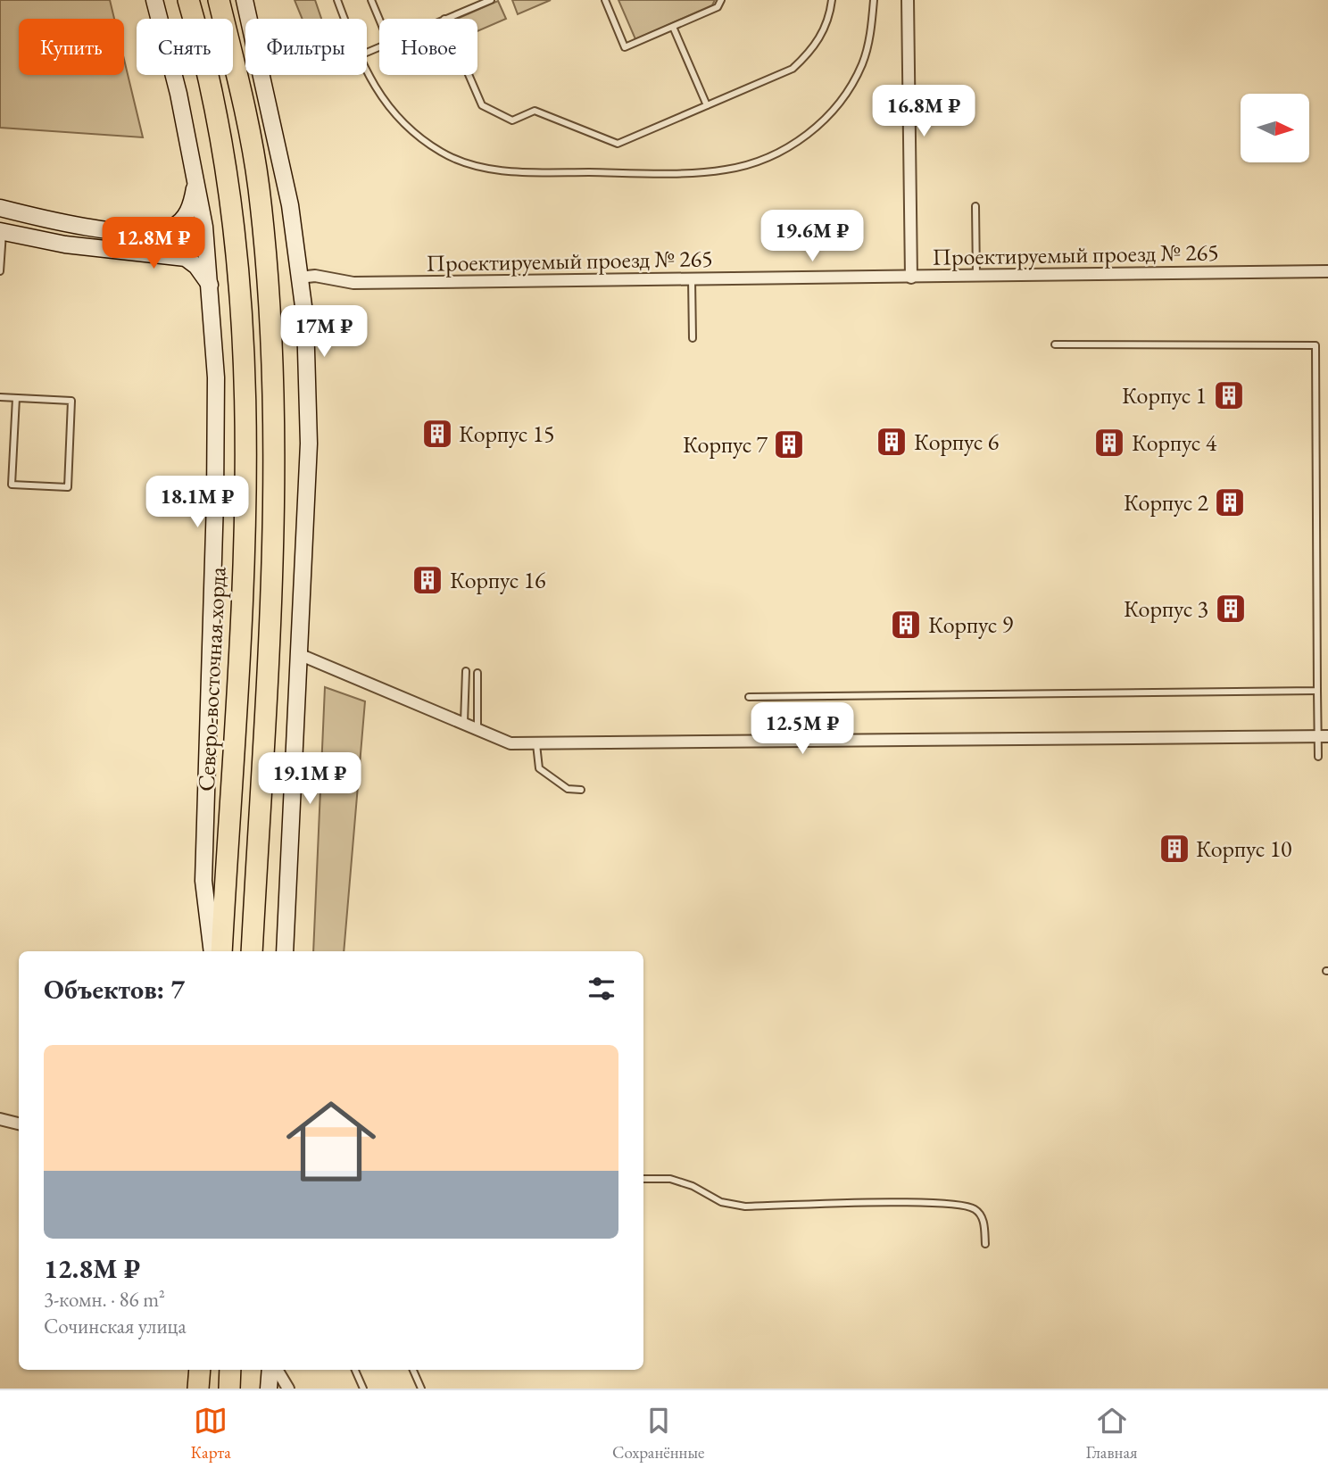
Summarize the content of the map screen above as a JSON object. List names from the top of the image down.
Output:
{
  "streets": {
    "highway": ["Северо-восточная хорда"],
    "street": ["Проектируемый проезд № 265"]
  },
  "places": {
    "building": [
      "Корпус 1",
      "Корпус 15",
      "Корпус 6",
      "Корпус 4",
      "Корпус 7",
      "Корпус 2",
      "Корпус 16",
      "Корпус 3",
      "Корпус 9",
      "Корпус 10"
    ]
  },
  "north": "right",
  "page": {
    "chip": [
      "Купить",
      "Снять",
      "Фильтры",
      "Новое"
    ],
    "price": [
      "16.8M ₽",
      "19.6M ₽",
      "12.8M ₽",
      "17M ₽",
      "18.1M ₽",
      "12.5M ₽",
      "19.1M ₽"
    ],
    "heading": "Объектов: 7",
    "list": [
      {
        "name": "12.8M ₽",
        "note": "3-комн. · 86 m² · Сочинская улица"
      }
    ],
    "tabs": ["Карта", "Сохранённые", "Главная"]
  }
}
